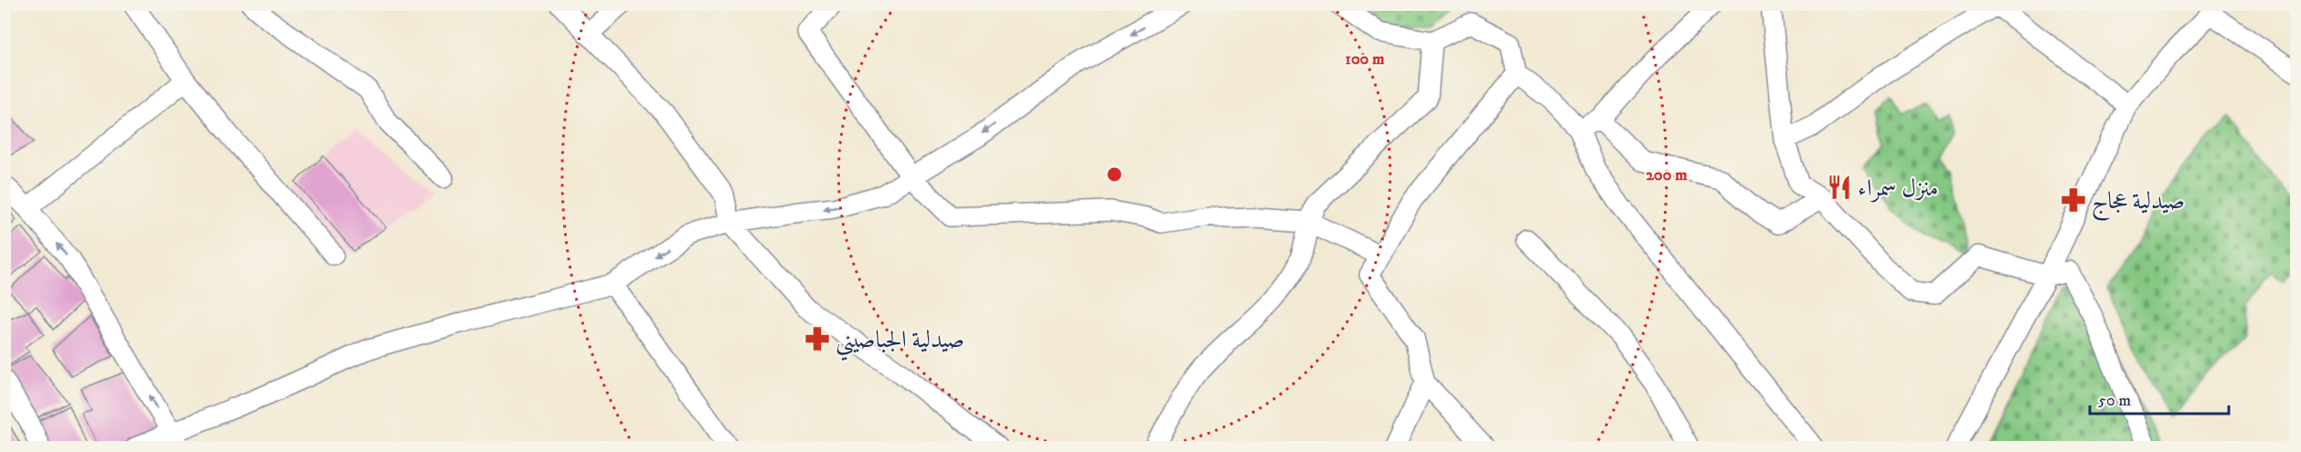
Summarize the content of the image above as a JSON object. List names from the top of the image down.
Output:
{
  "places": {
    "restaurant": ["منزل سمراء"],
    "pharmacy": ["صيدلية عجاج", "صيدلية الجباصيني"]
  },
  "scale_bar": "50 m",
  "rings": ["100 m", "200 m"]
}
